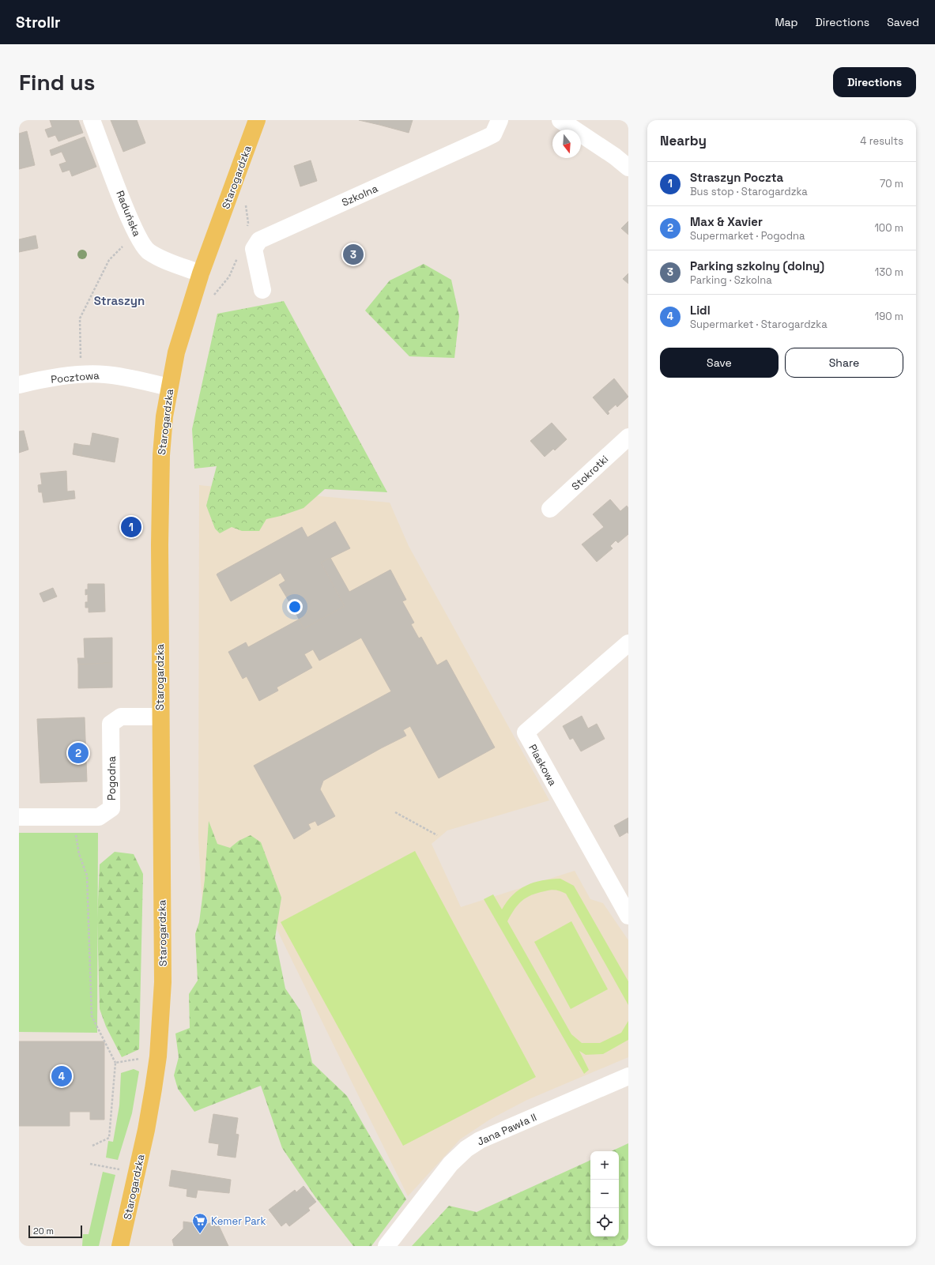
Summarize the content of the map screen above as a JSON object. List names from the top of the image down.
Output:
{
  "streets": {
    "main road": ["Starogardzka"],
    "street": [
      "Szkolna",
      "Raduńska",
      "Pocztowa",
      "Stokrotki",
      "Piaskowa",
      "Pogodna",
      "Jana Pawła II"
    ]
  },
  "crossings": [
    ["Starogardzka", "Raduńska"],
    ["Starogardzka", "Pocztowa"],
    ["Starogardzka", "Pogodna"]
  ],
  "districts": ["Straszyn"],
  "places": {
    "supermarket": ["Kemer Park"]
  },
  "scale_bar": "20 m",
  "north": "bottom",
  "page": {
    "header": "Strollr",
    "nav": ["Map", "Directions", "Saved"],
    "buttons": [
      "Directions",
      ["Save", "Share"]
    ],
    "title": "Find us",
    "heading": ["Nearby", "4 results"],
    "list": [
      {
        "mark": "1",
        "name": "Straszyn Poczta",
        "note": "Bus stop · Starogardzka",
        "value": "70 m"
      },
      {
        "mark": "2",
        "name": "Max & Xavier",
        "note": "Supermarket · Pogodna",
        "value": "100 m"
      },
      {
        "mark": "3",
        "name": "Parking szkolny (dolny)",
        "note": "Parking · Szkolna",
        "value": "130 m"
      },
      {
        "mark": "4",
        "name": "Lidl",
        "note": "Supermarket · Starogardzka",
        "value": "190 m"
      }
    ],
    "pins": [
      "3",
      "1",
      "2",
      "4"
    ],
    "map_buttons": ["+", "−"],
    "scale": "20 m"
  }
}
